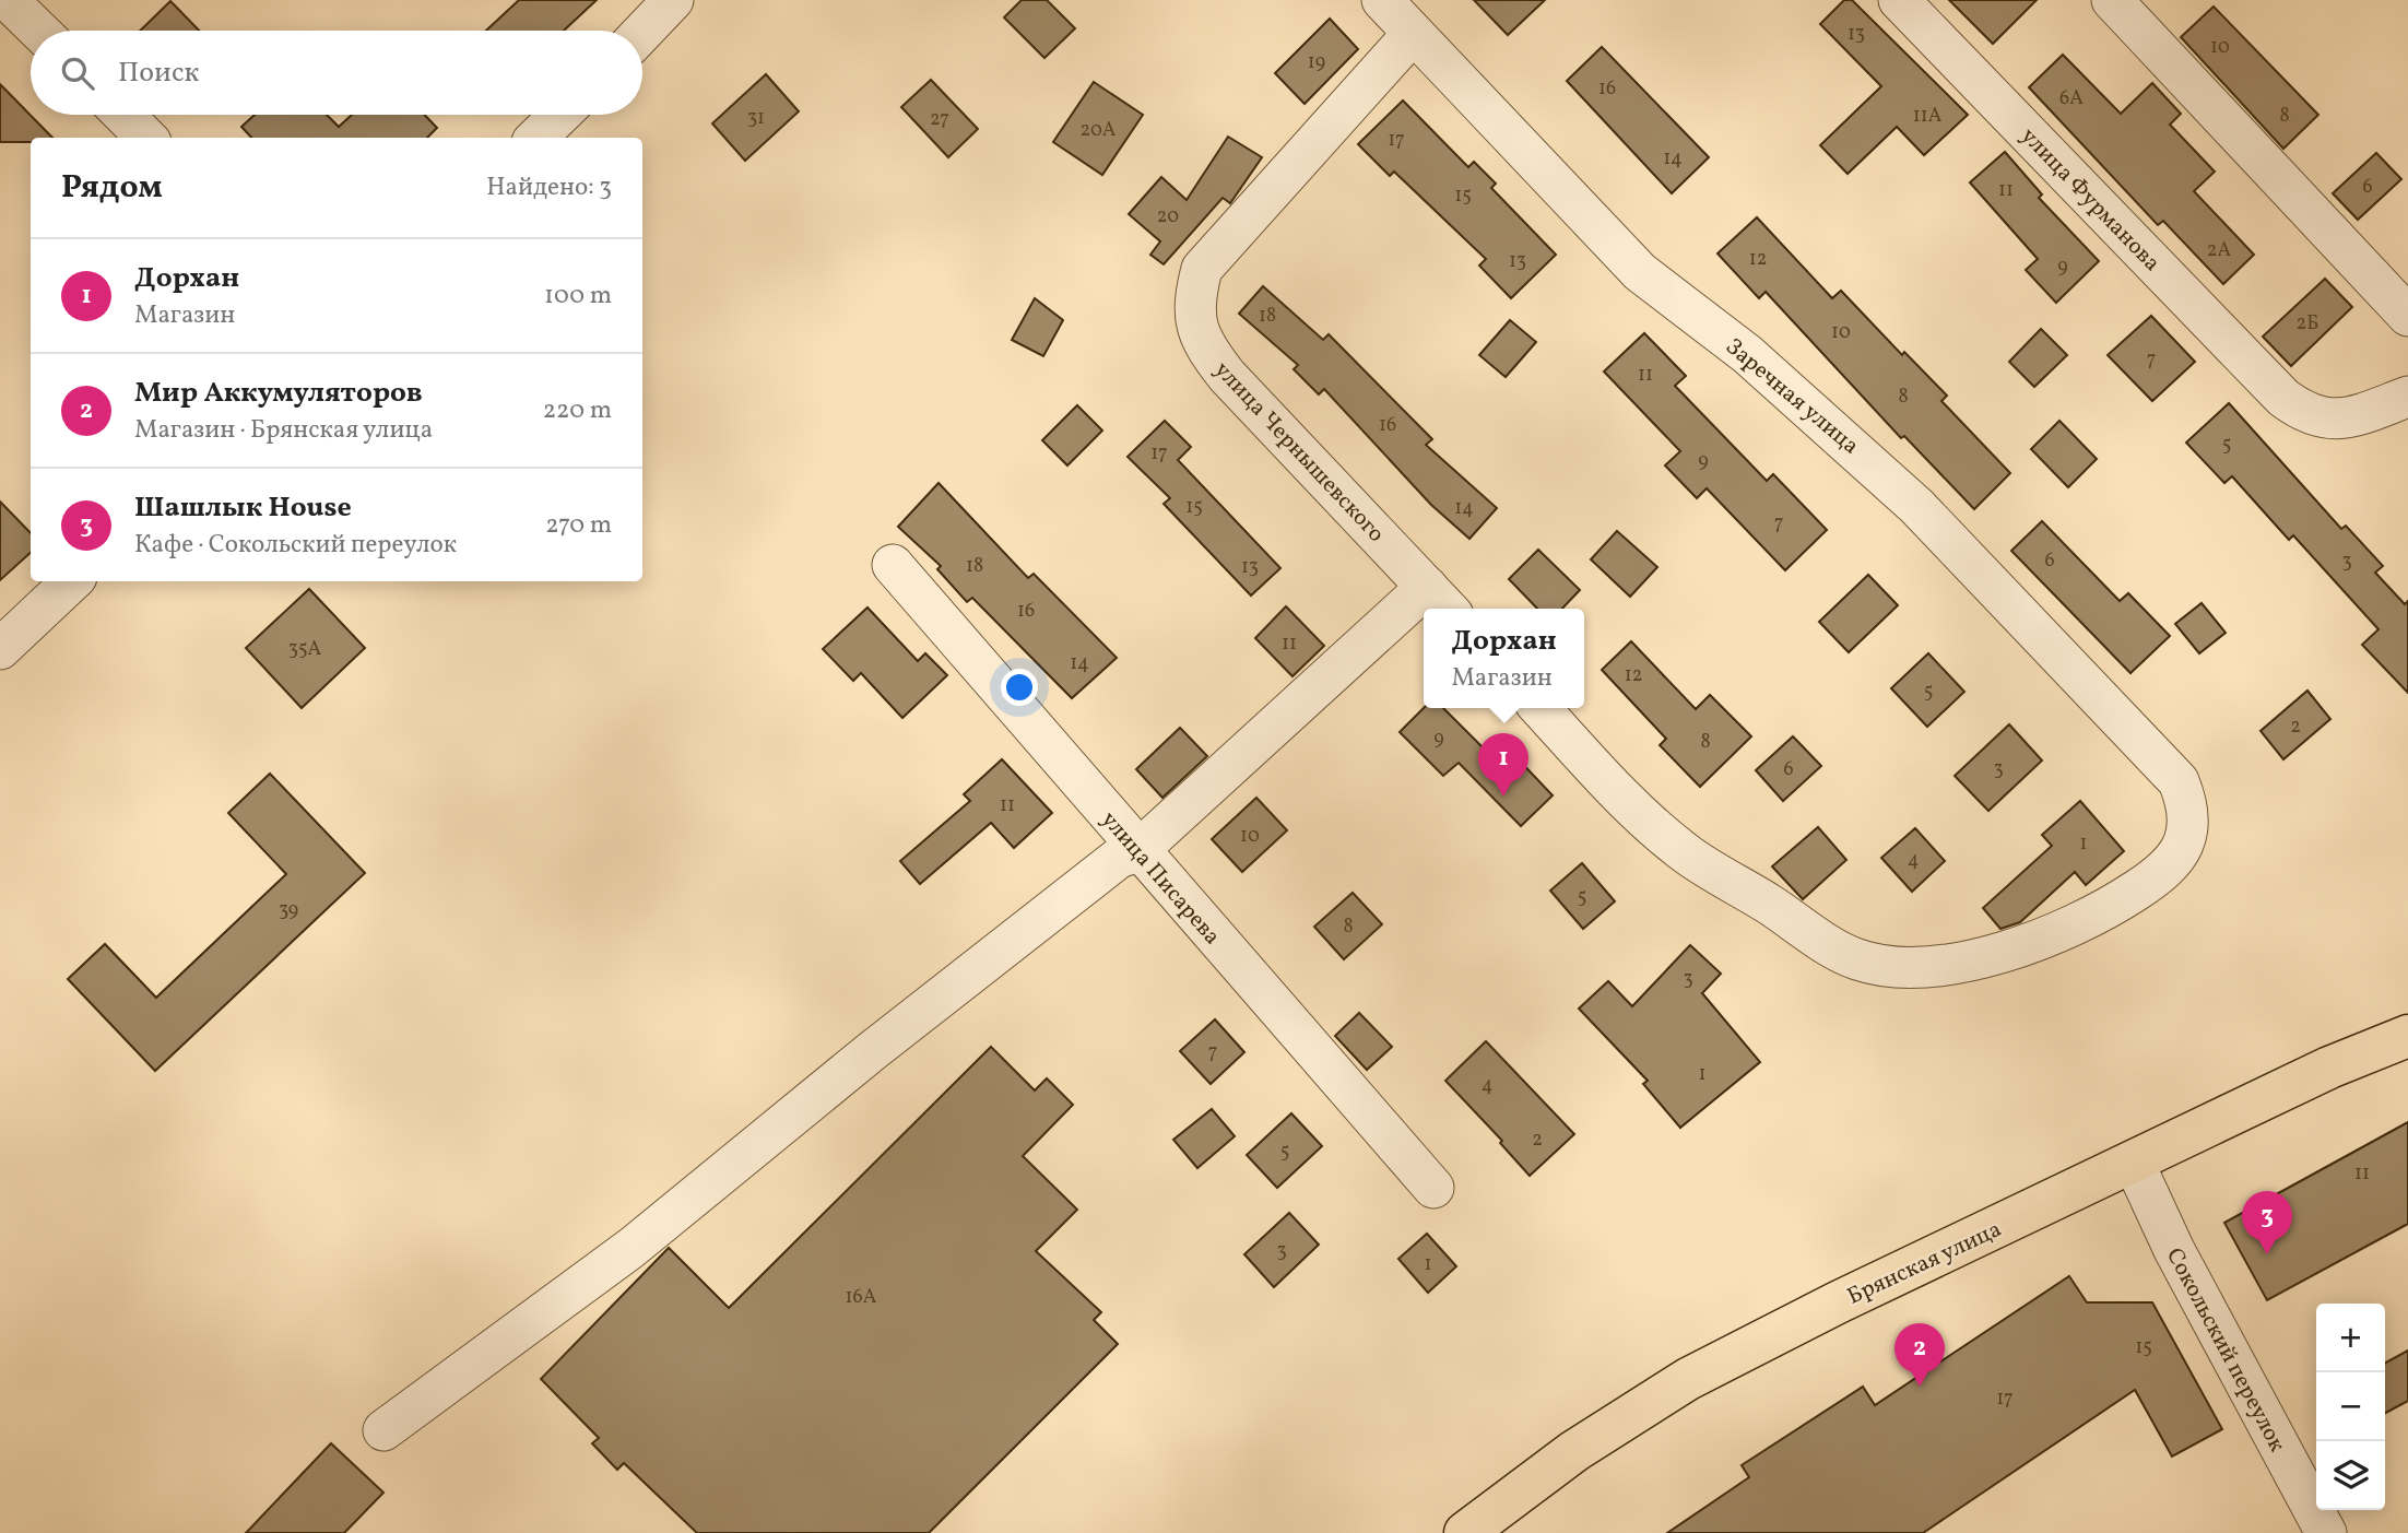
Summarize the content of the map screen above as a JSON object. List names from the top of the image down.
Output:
{
  "streets": {
    "main road": ["Брянская улица"],
    "street": [
      "улица Фурманова",
      "Заречная улица",
      "улица Чернышевского",
      "улица Писарева",
      "Сокольский переулок"
    ]
  },
  "crossings": [
    ["Заречная улица", "улица Чернышевского"],
    ["Брянская улица", "Сокольский переулок"]
  ],
  "house_numbers": [
    "13",
    "10",
    "19",
    "16",
    "6А",
    "11А",
    "8",
    "31",
    "27",
    "20А",
    "17",
    "14",
    "6",
    "11",
    "15",
    "20",
    "2А",
    "12",
    "13",
    "9",
    "18",
    "2Б",
    "10",
    "7",
    "11",
    "8",
    "16",
    "5",
    "17",
    "9",
    "15",
    "14",
    "7",
    "6",
    "3",
    "18",
    "13",
    "16",
    "11",
    "35А",
    "14",
    "12",
    "5",
    "2",
    "9",
    "8",
    "6",
    "3",
    "11",
    "10",
    "1",
    "4",
    "5",
    "39",
    "8",
    "3",
    "7",
    "1",
    "4",
    "2",
    "5",
    "11",
    "3",
    "1",
    "16А",
    "15",
    "17"
  ],
  "page": {
    "search": "Поиск",
    "heading": ["Рядом", "Найдено: 3"],
    "list": [
      {
        "mark": "1",
        "name": "Дорхан",
        "note": "Магазин",
        "value": "100 m"
      },
      {
        "mark": "2",
        "name": "Мир Аккумуляторов",
        "note": "Магазин · Брянская улица",
        "value": "220 m"
      },
      {
        "mark": "3",
        "name": "Шашлык House",
        "note": "Кафе · Сокольский переулок",
        "value": "270 m"
      }
    ],
    "popup": ["Дорхан", "Магазин"],
    "pins": ["1", "3", "2"],
    "map_buttons": ["+", "−"]
  }
}
